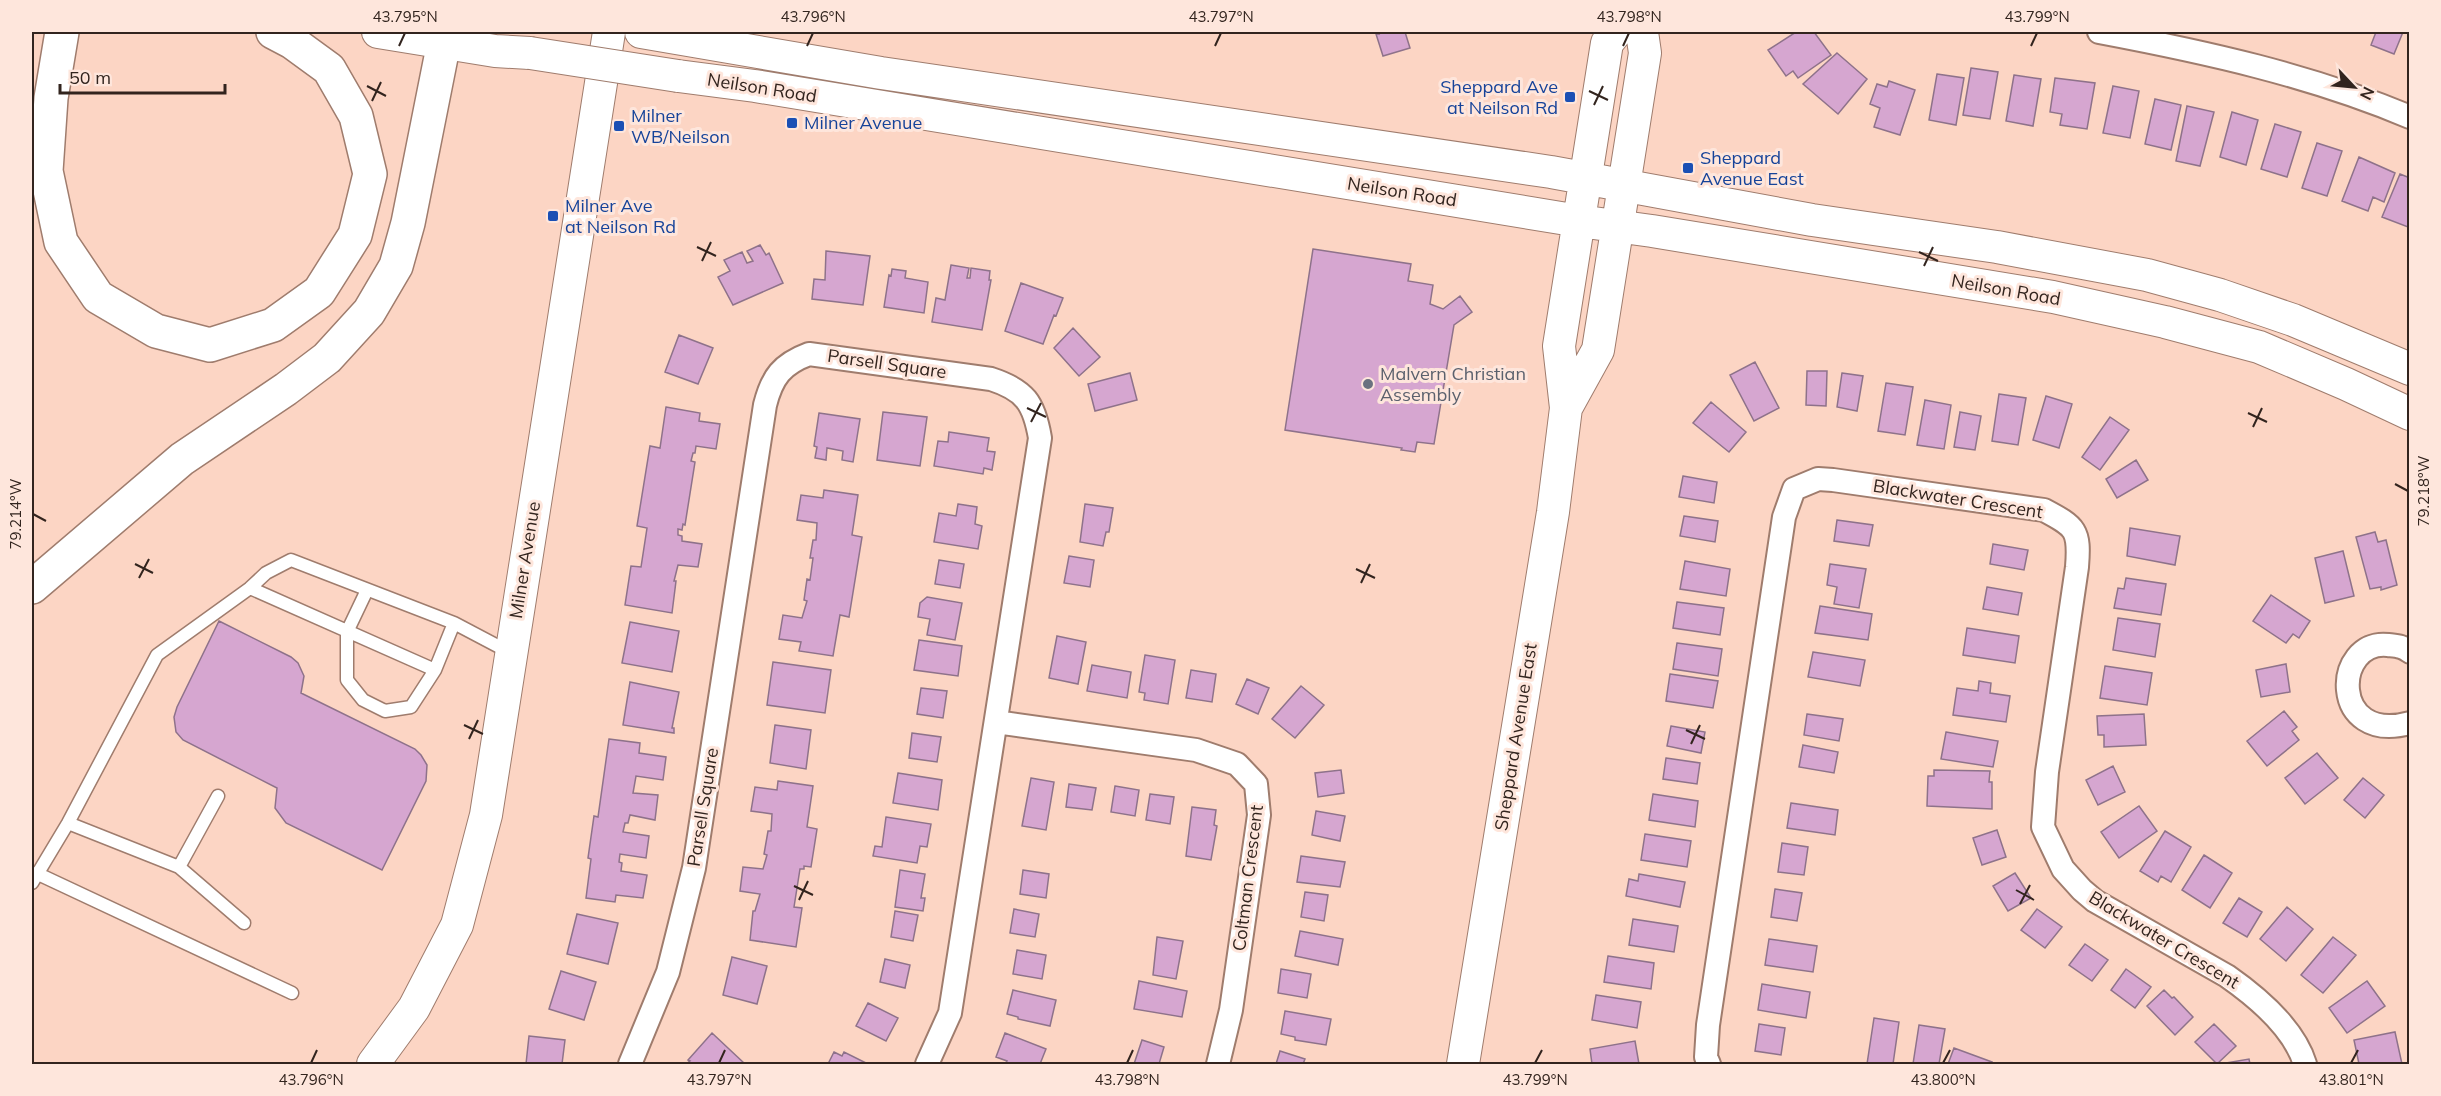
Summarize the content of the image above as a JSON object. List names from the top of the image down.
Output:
{
  "streets": {
    "main road": ["Neilson Road", "Milner Avenue", "Sheppard Avenue East"],
    "street": ["Parsell Square", "Blackwater Crescent", "Coltman Crescent"]
  },
  "crossings": [
    ["Neilson Road", "Sheppard Avenue East"],
    ["Parsell Square", "Coltman Crescent"]
  ],
  "places": {
    "transit": [
      "Sheppard Ave at Neilson Rd",
      "Milner Avenue",
      "Milner WB/Neilson",
      "Sheppard Avenue East",
      "Milner Ave at Neilson Rd"
    ],
    "other": ["Malvern Christian Assembly"]
  },
  "scale_bar": "50 m",
  "north": "bottom right",
  "coordinates": [
    "43.795°N",
    "43.796°N",
    "43.797°N",
    "43.798°N",
    "43.799°N",
    "79.218°W",
    "79.214°W",
    "43.800°N",
    "43.801°N"
  ]
}
